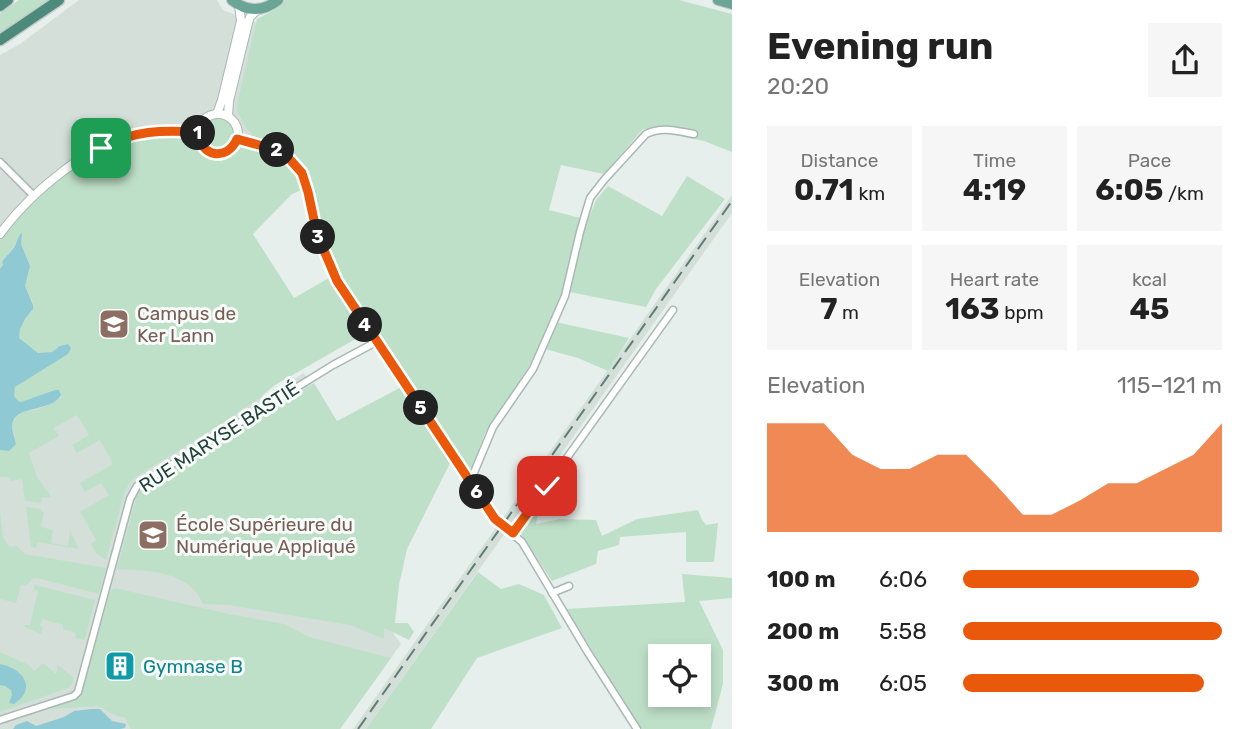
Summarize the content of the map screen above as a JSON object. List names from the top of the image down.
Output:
{
  "streets": {
    "street": ["RUE MARYSE BASTIÉ"]
  },
  "places": {
    "school or university": ["Campus de Ker Lann", "École Supérieure du Numérique Appliqué"],
    "building": ["Gymnase B"]
  },
  "page": {
    "heading": ["Evening run", "20:20"],
    "pins": [
      "1",
      "2",
      "3",
      "4",
      "5",
      "6"
    ],
    "stats": [
      ["Distance", "0.71 km"],
      ["Time", "4:19"],
      ["Pace", "6:05 /km"],
      ["Elevation", "7 m"],
      ["Heart rate", "163 bpm"],
      ["kcal", "45"]
    ],
    "chart": ["Elevation", "115–121 m"],
    "list": [
      {
        "name": "100 m",
        "note": "6:06"
      },
      {
        "name": "200 m",
        "note": "5:58"
      },
      {
        "name": "300 m",
        "note": "6:05"
      }
    ]
  }
}
